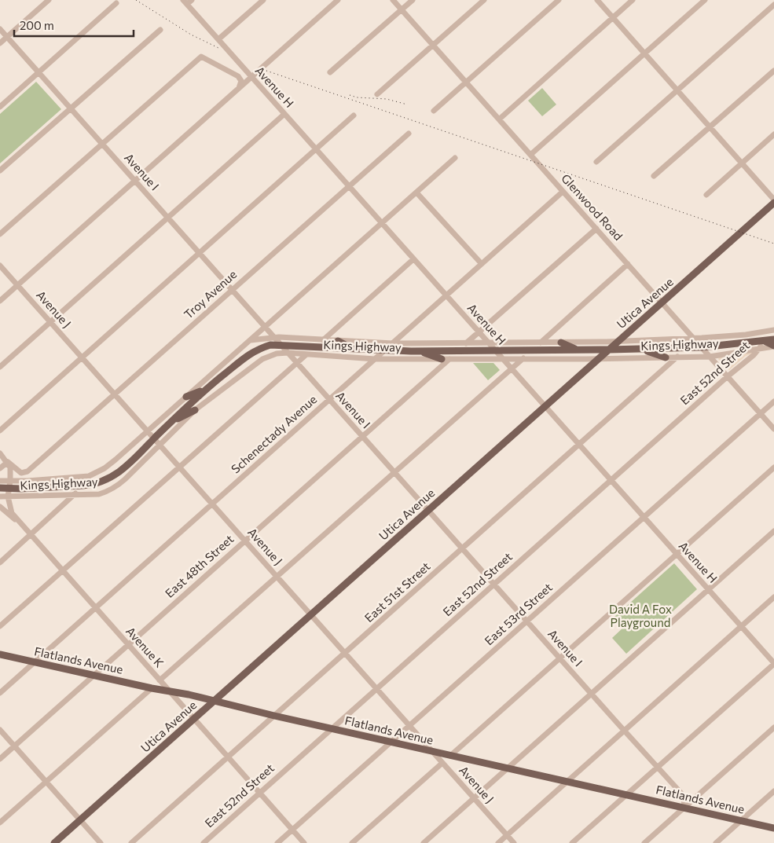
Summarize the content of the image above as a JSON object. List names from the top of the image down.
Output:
{
  "streets": {
    "main road": ["Utica Avenue", "Kings Highway", "Flatlands Avenue"],
    "street": [
      "Avenue H",
      "Avenue I",
      "Glenwood Road",
      "Troy Avenue",
      "Avenue J",
      "East 52nd Street",
      "Schenectady Avenue",
      "East 48th Street",
      "East 51st Street",
      "East 53rd Street",
      "Avenue K"
    ]
  },
  "crossings": [
    ["Avenue H", "Troy Avenue"],
    ["Avenue H", "Utica Avenue"],
    ["Avenue H", "Kings Highway"],
    ["Avenue H", "East 52nd Street"],
    ["Avenue H", "Schenectady Avenue"],
    ["Avenue H", "East 51st Street"],
    ["Avenue H", "East 53rd Street"],
    ["Avenue I", "Troy Avenue"],
    ["Avenue I", "Utica Avenue"],
    ["Avenue I", "Kings Highway"],
    ["Avenue I", "East 52nd Street"],
    ["Avenue I", "Schenectady Avenue"],
    ["Avenue I", "East 48th Street"],
    ["Avenue I", "East 51st Street"],
    ["Avenue I", "East 53rd Street"],
    ["Avenue I", "Flatlands Avenue"],
    ["Glenwood Road", "Utica Avenue"],
    ["Glenwood Road", "Kings Highway"],
    ["Glenwood Road", "East 52nd Street"],
    ["Glenwood Road", "Schenectady Avenue"],
    ["Glenwood Road", "East 53rd Street"],
    ["Troy Avenue", "Avenue J"],
    ["Utica Avenue", "Avenue J"],
    ["Utica Avenue", "Kings Highway"],
    ["Utica Avenue", "Avenue K"],
    ["Utica Avenue", "Flatlands Avenue"],
    ["Avenue J", "Kings Highway"],
    ["Avenue J", "East 52nd Street"],
    ["Avenue J", "Schenectady Avenue"],
    ["Avenue J", "East 48th Street"],
    ["Avenue J", "East 51st Street"],
    ["Avenue J", "East 53rd Street"],
    ["Avenue J", "Flatlands Avenue"],
    ["Kings Highway", "East 52nd Street"],
    ["Kings Highway", "Schenectady Avenue"],
    ["Kings Highway", "East 48th Street"],
    ["Kings Highway", "East 51st Street"],
    ["Kings Highway", "Avenue K"],
    ["East 52nd Street", "Avenue K"],
    ["East 52nd Street", "Flatlands Avenue"],
    ["Schenectady Avenue", "Avenue K"],
    ["Schenectady Avenue", "Flatlands Avenue"],
    ["East 48th Street", "Avenue K"],
    ["East 48th Street", "Flatlands Avenue"],
    ["East 51st Street", "Avenue K"],
    ["East 51st Street", "Flatlands Avenue"],
    ["East 53rd Street", "Avenue K"],
    ["East 53rd Street", "Flatlands Avenue"],
    ["Avenue K", "Flatlands Avenue"]
  ],
  "parks": ["David A Fox Playground"],
  "scale_bar": "200 m"
}
